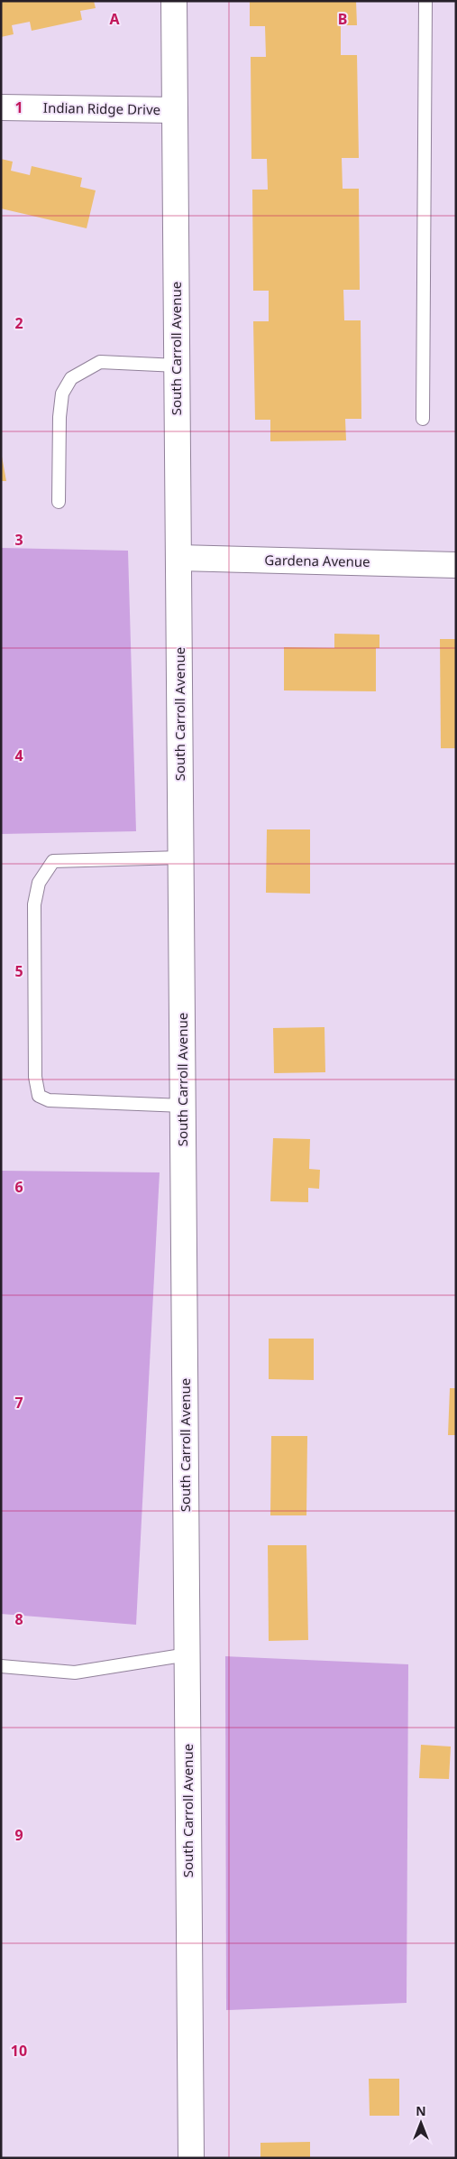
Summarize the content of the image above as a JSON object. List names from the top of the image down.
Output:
{
  "streets": {
    "street": ["Indian Ridge Drive", "South Carroll Avenue", "Gardena Avenue"]
  },
  "crossings": [
    ["Indian Ridge Drive", "South Carroll Avenue"],
    ["South Carroll Avenue", "Gardena Avenue"]
  ],
  "north": "top",
  "grid": {
    "columns": ["A", "B"],
    "rows": [
      "1",
      "2",
      "3",
      "4",
      "5",
      "6",
      "7",
      "8",
      "9",
      "10"
    ]
  }
}
